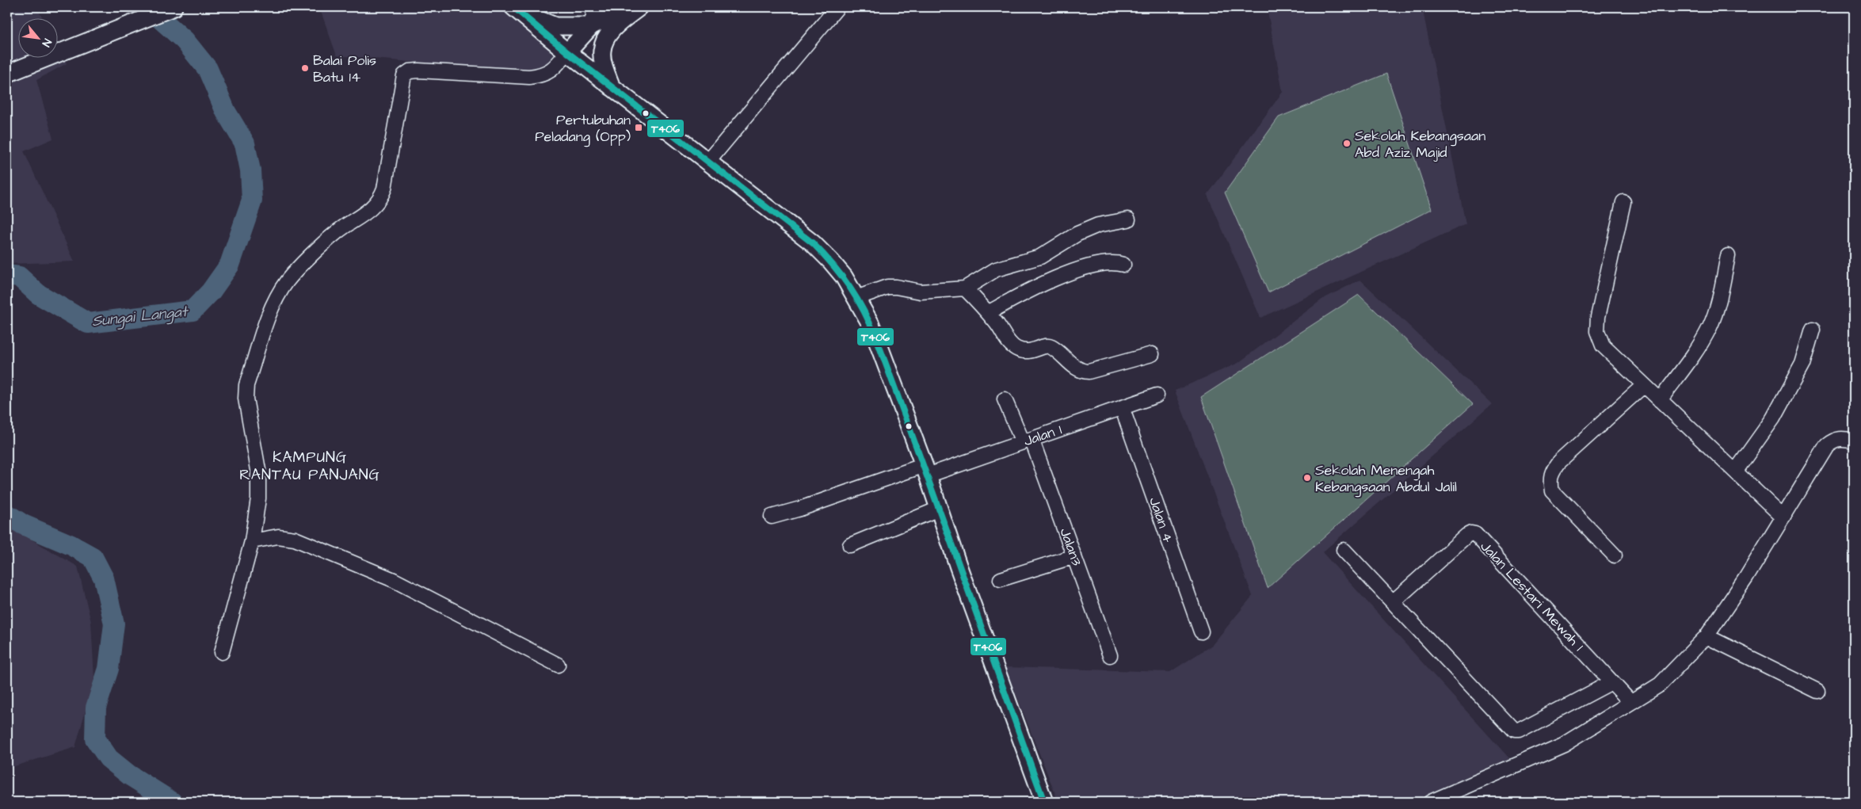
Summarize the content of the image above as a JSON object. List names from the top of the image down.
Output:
{
  "streets": {
    "street": [
      "Jalan 1",
      "Jalan 4",
      "Jalan3",
      "Jalan Lestari Mewah 1"
    ]
  },
  "crossings": [
    ["Jalan 1", "Jalan 4"],
    ["Jalan 1", "Jalan3"]
  ],
  "districts": ["KAMPUNG RANTAU PANJANG"],
  "water": ["Sungai Langat"],
  "places": {
    "other": ["Balai Polis Batu 14", "Sekolah Kebangsaan Abd Aziz Majid", "Sekolah Menengah Kebangsaan Abdul Jalil"],
    "transit": ["Pertubuhan Peladang (Opp)"]
  },
  "lines": ["transit line T406"],
  "north": "bottom right"
}
